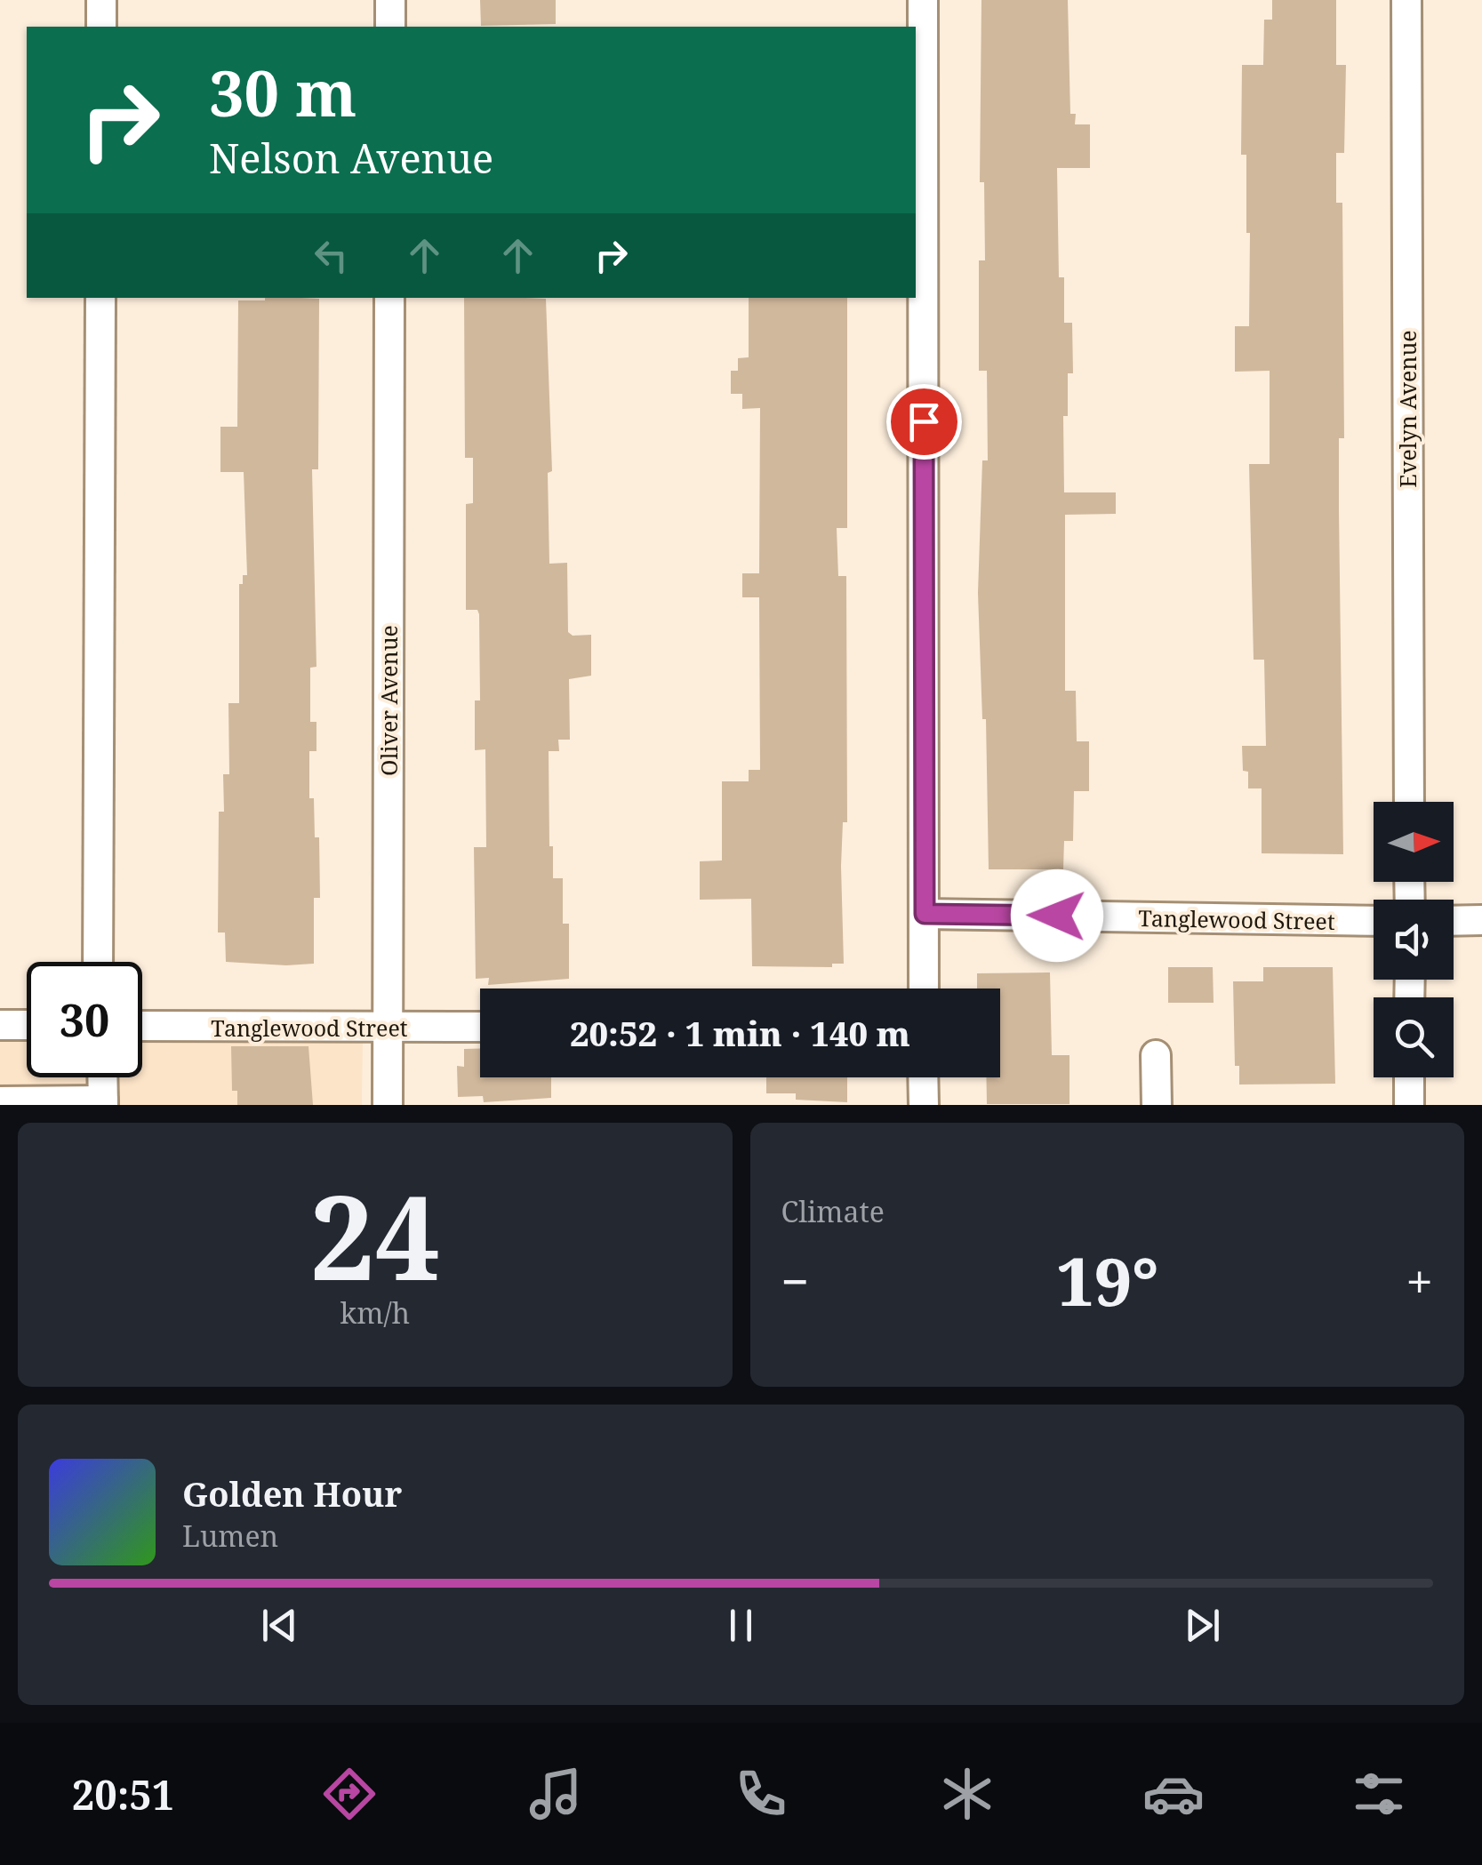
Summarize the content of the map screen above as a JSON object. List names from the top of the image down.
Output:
{
  "streets": {
    "street": ["Evelyn Avenue", "Oliver Avenue", "Tanglewood Street"]
  },
  "crossings": [
    ["Oliver Avenue", "Tanglewood Street"]
  ],
  "north": "right",
  "page": {
    "turn": ["30 m", "Nelson Avenue"],
    "limit": "30",
    "trip": "20:52 · 1 min · 140 m",
    "tile": [
      ["24", "km/h"],
      "Climate"
    ],
    "heat": ["−", "19°", "+"],
    "song": ["Golden Hour", "Lumen"],
    "tabs": "20:51"
  }
}
